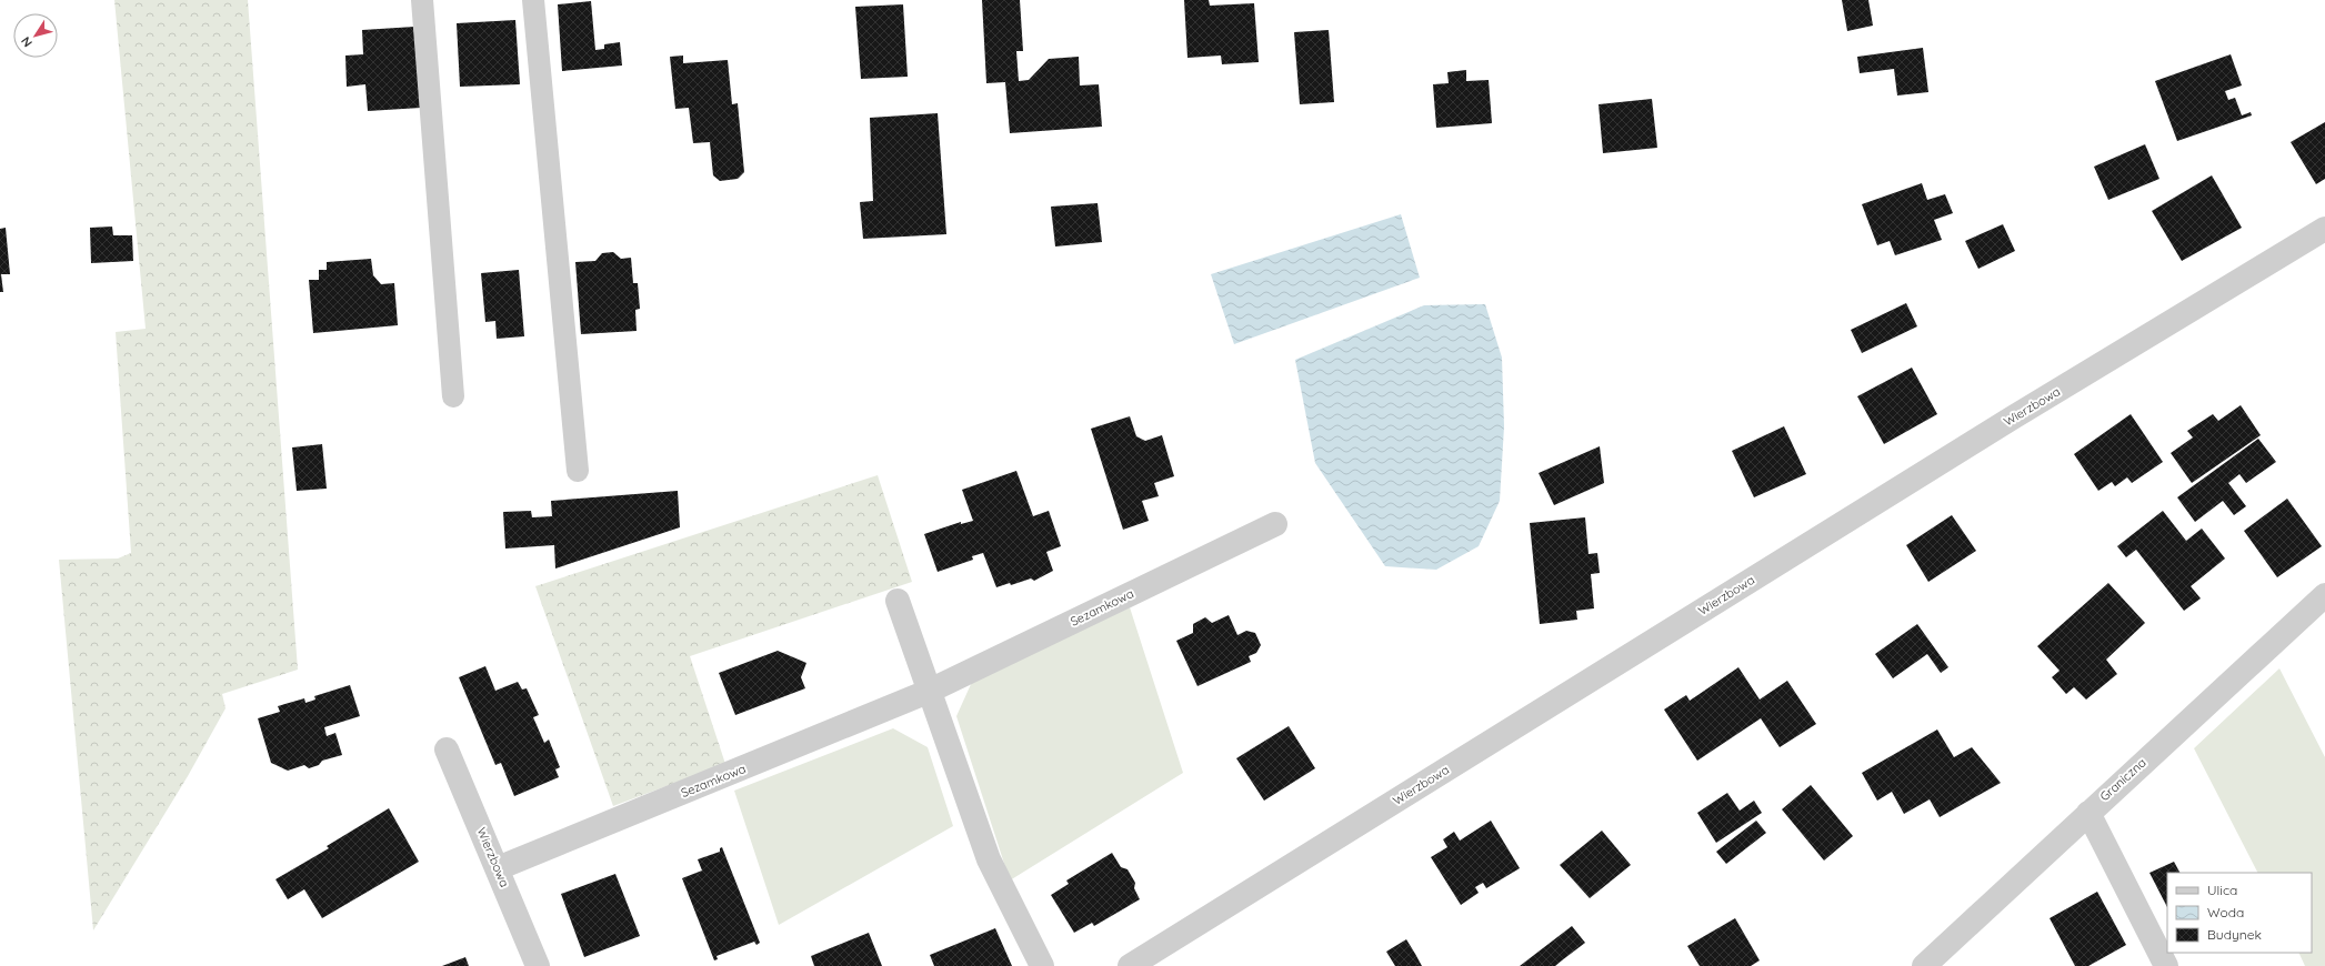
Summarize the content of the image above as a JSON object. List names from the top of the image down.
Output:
{
  "streets": {
    "street": ["Wierzbowa", "Sezamkowa", "Graniczna"]
  },
  "crossings": [
    ["Wierzbowa", "Sezamkowa"]
  ],
  "legend": ["Ulica", "Woda", "Budynek"],
  "north": "bottom left"
}
